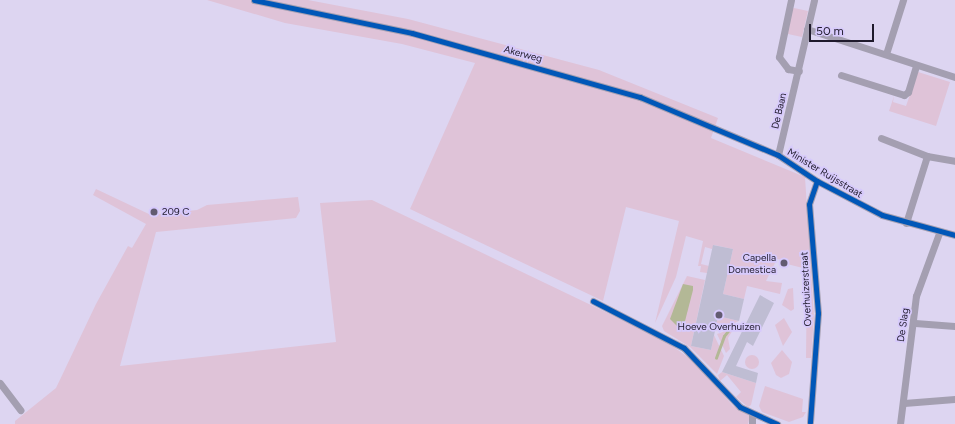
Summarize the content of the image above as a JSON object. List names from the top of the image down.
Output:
{
  "streets": {
    "street": [
      "Akerweg",
      "De Baan",
      "Minister Ruijsstraat",
      "Overhuizerstraat",
      "De Slag"
    ]
  },
  "crossings": [
    ["Akerweg", "De Baan"],
    ["Akerweg", "Minister Ruijsstraat"],
    ["De Baan", "Minister Ruijsstraat"],
    ["Minister Ruijsstraat", "Overhuizerstraat"],
    ["Minister Ruijsstraat", "De Slag"]
  ],
  "places": ["209 C", "Capella Domestica", "Hoeve Overhuizen"],
  "scale_bar": "50 m"
}
